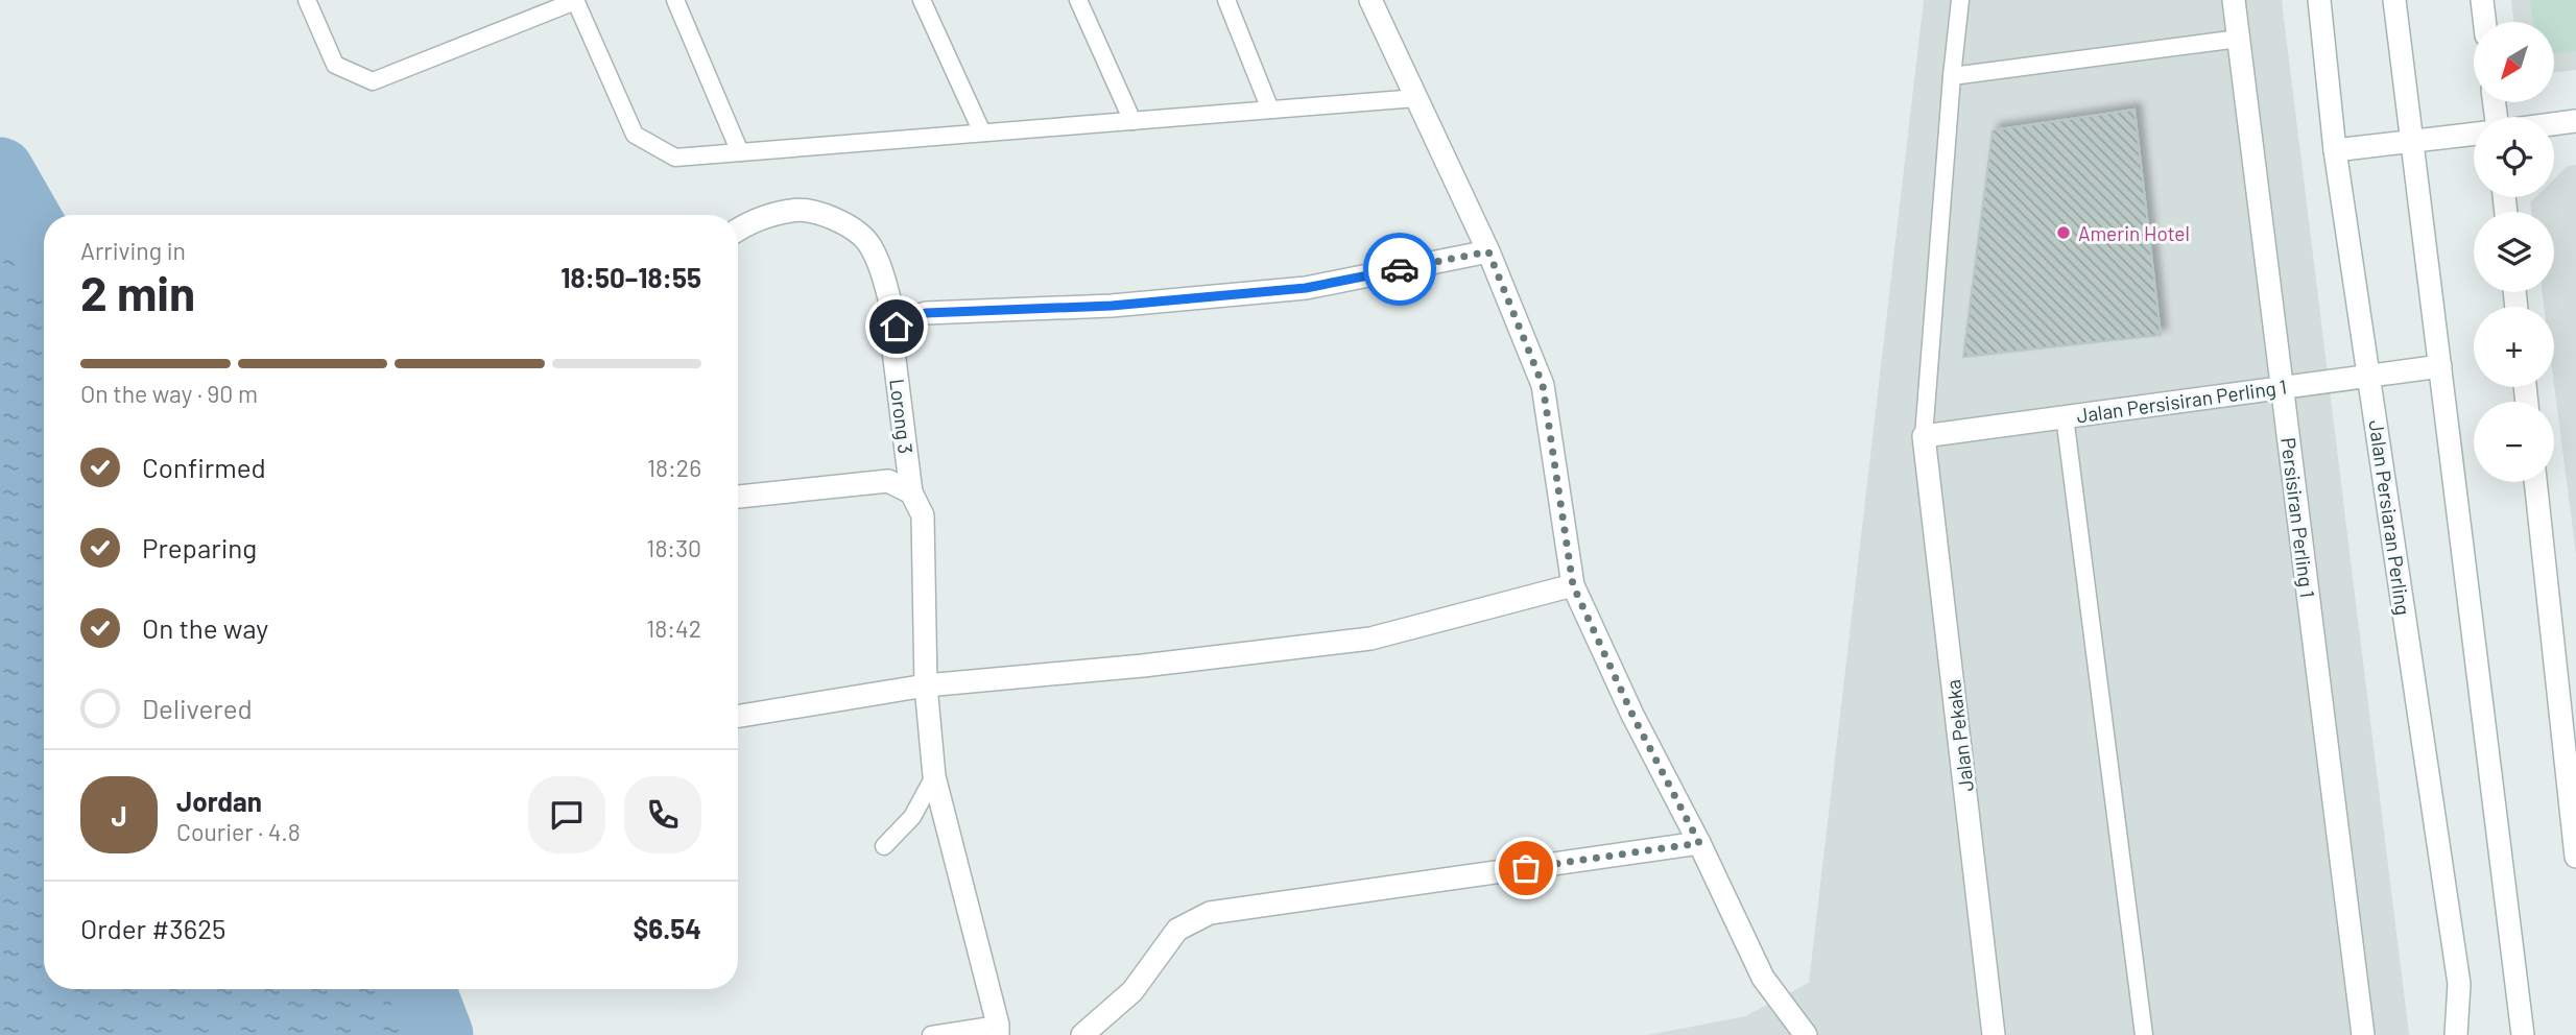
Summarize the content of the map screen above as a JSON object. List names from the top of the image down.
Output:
{
  "streets": {
    "street": [
      "Jalan Persisiran Perling 1",
      "Lorong 3",
      "Persisiran Perling 1",
      "Jalan Persiaran Perling",
      "Jalan Pekaka"
    ]
  },
  "crossings": [
    ["Jalan Persisiran Perling 1", "Persisiran Perling 1"],
    ["Jalan Persisiran Perling 1", "Jalan Persiaran Perling"],
    ["Jalan Persisiran Perling 1", "Jalan Pekaka"]
  ],
  "places": ["Amerin Hotel"],
  "north": "bottom left",
  "page": {
    "map_buttons": ["+", "−"],
    "heading": ["2 min", "Arriving in", "18:50–18:55"],
    "panel": [
      "Jordan",
      "Courier · 4.8",
      "Order #3625",
      "$6.54"
    ],
    "bar": "On the way · 90 m",
    "list": [
      ["Confirmed", "18:26"],
      ["Preparing", "18:30"],
      ["On the way", "18:42"],
      "Delivered"
    ],
    "round": "J"
  }
}
